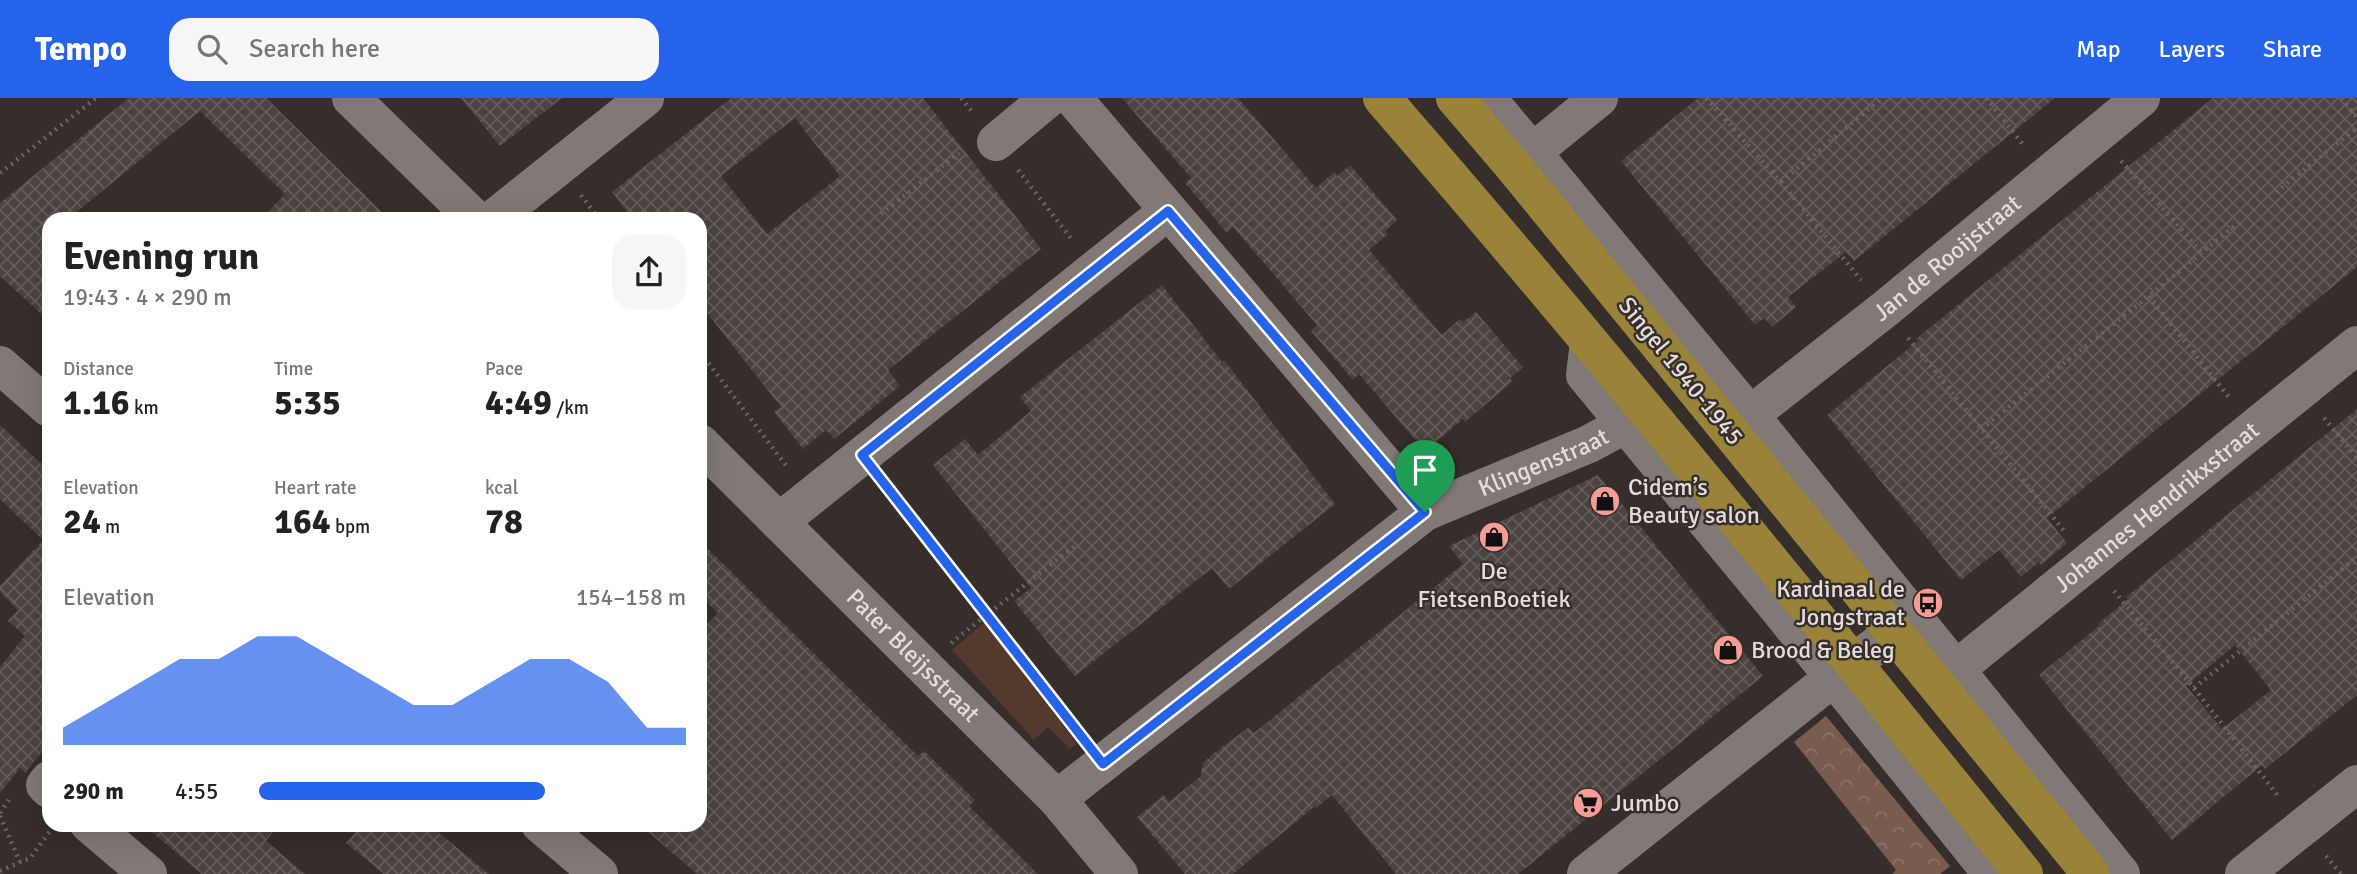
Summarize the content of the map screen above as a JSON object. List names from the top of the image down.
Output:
{
  "streets": {
    "main road": ["Singel 1940-1945"],
    "street": [
      "Jan de Rooijstraat",
      "Klingenstraat",
      "Johannes Hendrikxstraat",
      "Pater Bleijsstraat"
    ]
  },
  "crossings": [
    ["Jan de Rooijstraat", "Singel 1940-1945"],
    ["Singel 1940-1945", "Johannes Hendrikxstraat"],
    ["Klingenstraat", "Pater Bleijsstraat"]
  ],
  "places": {
    "shop": ["Cidem’s Beauty salon", "De FietsenBoetiek", "Brood & Beleg"],
    "bus stop": ["Kardinaal de Jongstraat"],
    "supermarket": ["Jumbo"]
  },
  "page": {
    "header": "Tempo",
    "search": "Search here",
    "nav": ["Map", "Layers", "Share"],
    "heading": ["Evening run", "19:43 · 4 × 290 m"],
    "stats": [
      ["Distance", "1.16 km"],
      ["Time", "5:35"],
      ["Pace", "4:49 /km"],
      ["Elevation", "24 m"],
      ["Heart rate", "164 bpm"],
      ["kcal", "78"]
    ],
    "chart": ["Elevation", "154–158 m"],
    "list": [
      {
        "name": "290 m",
        "note": "4:55"
      }
    ]
  }
}
